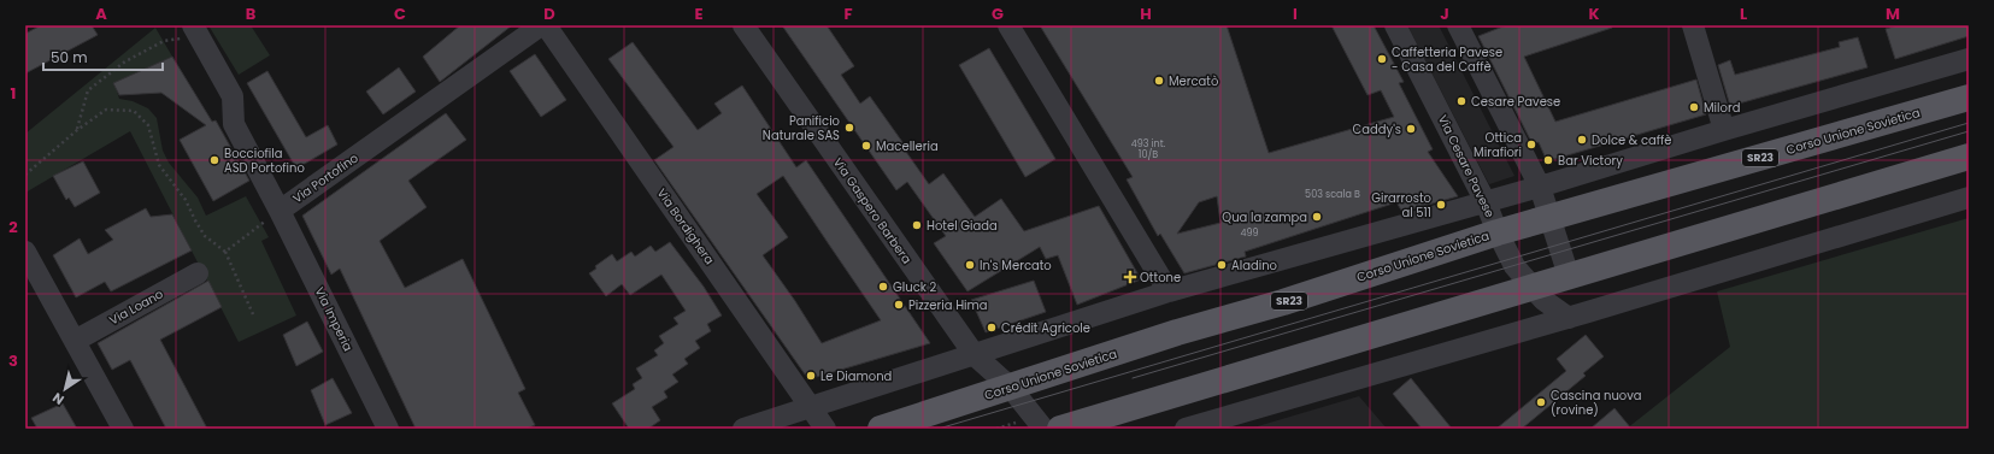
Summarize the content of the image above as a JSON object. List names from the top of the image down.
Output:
{
  "streets": {
    "main road": ["Corso Unione Sovietica", "SR23"],
    "street": [
      "Via Cesare Pavese",
      "Via Portofino",
      "Via Gaspero Barbera",
      "Via Bordighera",
      "Via Loano",
      "Via Imperia"
    ]
  },
  "crossings": [
    ["Corso Unione Sovietica", "Via Cesare Pavese"],
    ["Corso Unione Sovietica", "Via Gaspero Barbera"],
    ["Via Portofino", "Via Imperia"]
  ],
  "places": {
    "other": [
      "Caffetteria Pavese - Casa del Caffè",
      "Mercatò",
      "Cesare Pavese",
      "Milord",
      "Panificio Naturale SAS",
      "Caddy's",
      "Dolce & caffè",
      "Ottica Mirafiori",
      "Macelleria",
      "Bocciofila ASD Portofino",
      "Bar Victory",
      "Girarrosto al 511",
      "Qua la zampa",
      "Hotel Giada",
      "In's Mercato",
      "Aladino",
      "Gluck 2",
      "Pizzeria Hima",
      "Crédit Agricole",
      "Le Diamond",
      "Cascina nuova (rovine)"
    ],
    "health": ["Ottone"]
  },
  "house_numbers": ["493 int. 10/B", "503 scala B", "499"],
  "scale_bar": "50 m",
  "north": "bottom left",
  "grid": {
    "columns": [
      "A",
      "B",
      "C",
      "D",
      "E",
      "F",
      "G",
      "H",
      "I",
      "J",
      "K",
      "L",
      "M"
    ],
    "rows": ["1", "2", "3"]
  }
}
